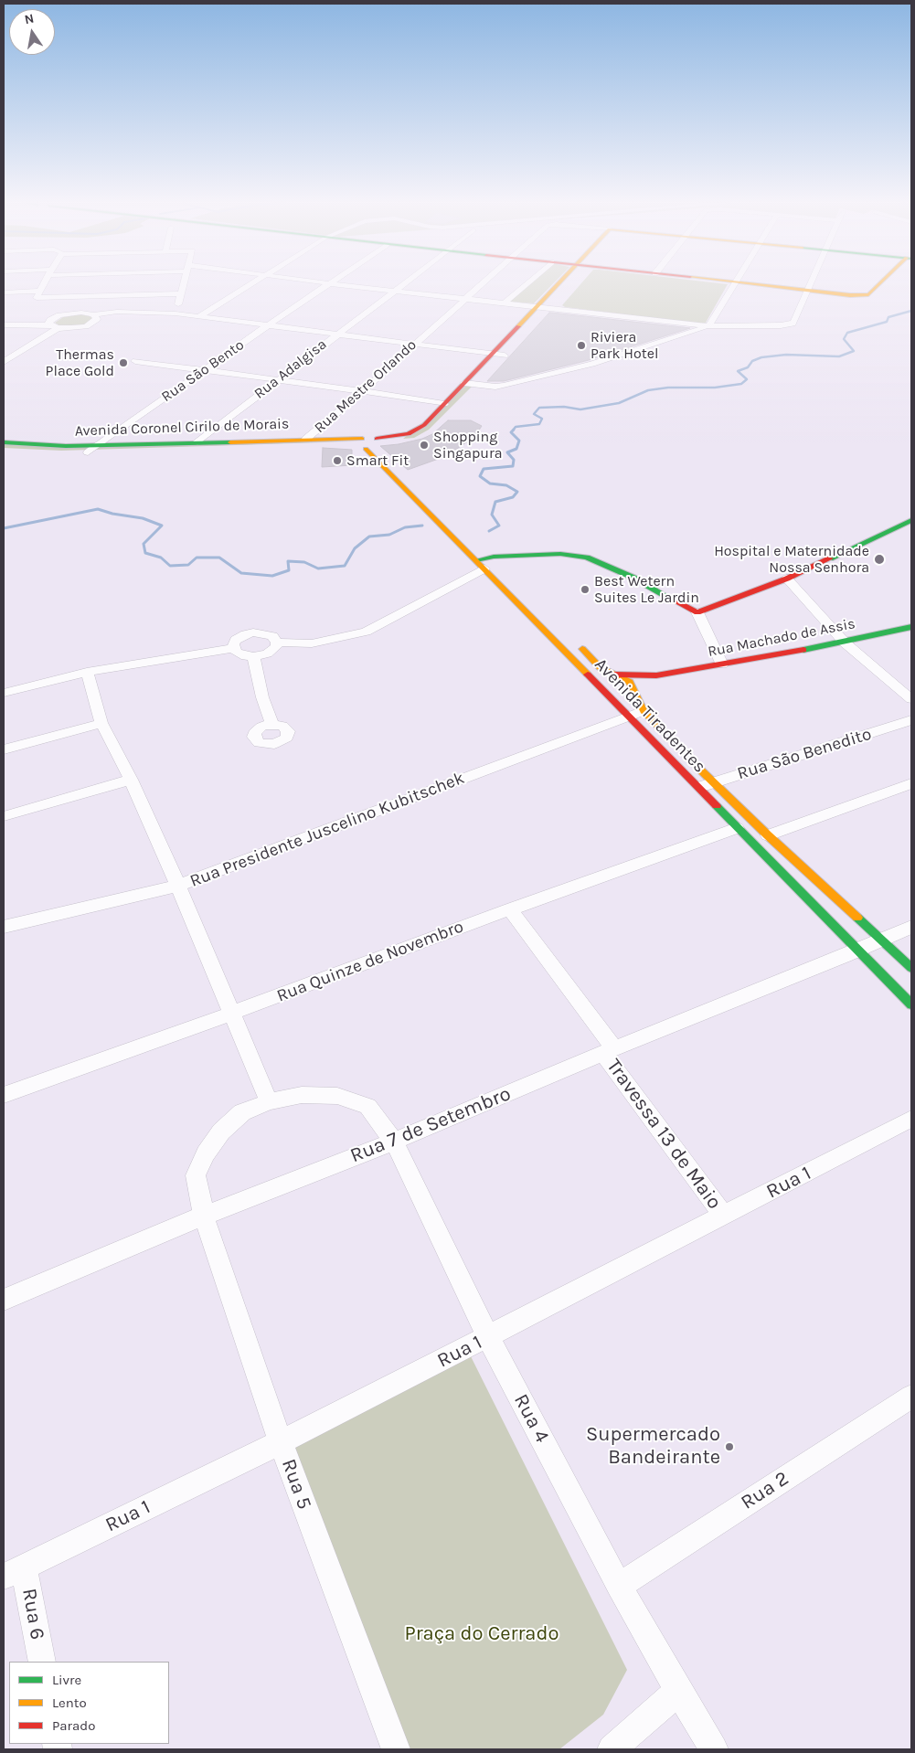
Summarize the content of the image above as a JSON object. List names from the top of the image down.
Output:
{
  "streets": {
    "main road": ["Avenida Coronel Cirilo de Morais", "Rua Machado de Assis", "Avenida Tiradentes"],
    "street": [
      "Rua Adalgisa",
      "Rua São Bento",
      "Rua Mestre Orlando",
      "Rua São Benedito",
      "Rua Presidente Juscelino Kubitschek",
      "Rua Quinze de Novembro",
      "Rua 7 de Setembro",
      "Travessa 13 de Maio",
      "Rua 1",
      "Rua 4",
      "Rua 5",
      "Rua 2",
      "Rua 6"
    ]
  },
  "crossings": [
    ["Rua Adalgisa", "Avenida Coronel Cirilo de Morais"],
    ["Rua São Bento", "Avenida Coronel Cirilo de Morais"],
    ["Rua Mestre Orlando", "Avenida Coronel Cirilo de Morais"],
    ["Avenida Coronel Cirilo de Morais", "Avenida Tiradentes"],
    ["Rua Machado de Assis", "Avenida Tiradentes"],
    ["Avenida Tiradentes", "Rua São Benedito"],
    ["Avenida Tiradentes", "Rua Presidente Juscelino Kubitschek"],
    ["Avenida Tiradentes", "Rua Quinze de Novembro"],
    ["Avenida Tiradentes", "Rua 7 de Setembro"],
    ["Rua Quinze de Novembro", "Travessa 13 de Maio"],
    ["Rua 7 de Setembro", "Travessa 13 de Maio"],
    ["Rua 7 de Setembro", "Rua 4"],
    ["Rua 7 de Setembro", "Rua 5"],
    ["Travessa 13 de Maio", "Rua 1"],
    ["Rua 1", "Rua 4"],
    ["Rua 1", "Rua 5"],
    ["Rua 1", "Rua 6"],
    ["Rua 4", "Rua 5"],
    ["Rua 4", "Rua 2"]
  ],
  "parks": ["Praça do Cerrado"],
  "places": [
    "Riviera Park Hotel",
    "Thermas Place Gold",
    "Shopping Singapura",
    "Smart Fit",
    "Hospital e Maternidade Nossa Senhora",
    "Best Wetern Suites Le Jardin",
    "Supermercado Bandeirante"
  ],
  "legend": ["Livre", "Lento", "Parado"],
  "north": "top"
}
